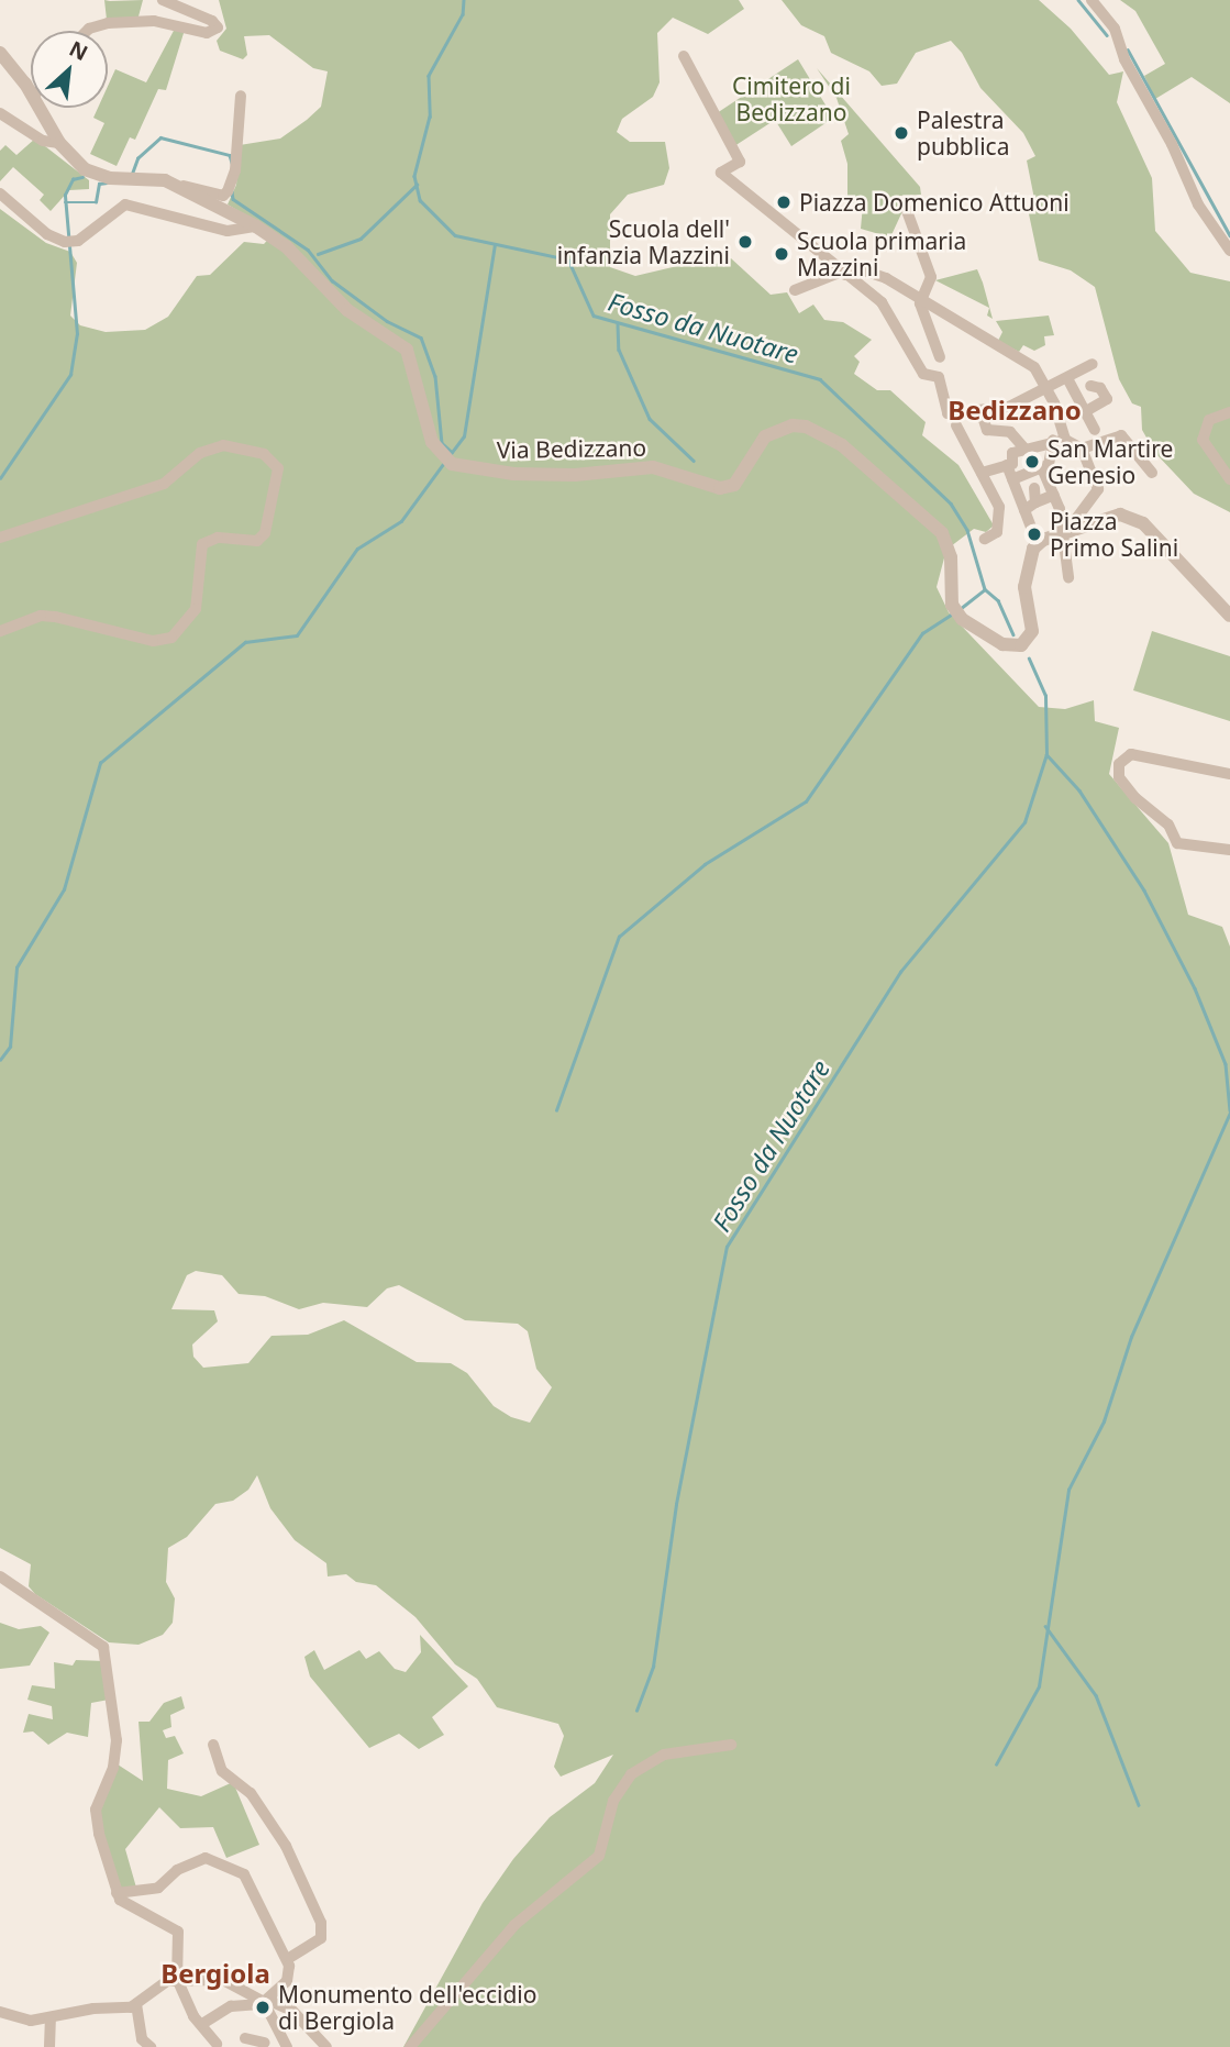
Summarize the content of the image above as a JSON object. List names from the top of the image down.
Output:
{
  "streets": {
    "street": ["Via Bedizzano"]
  },
  "districts": ["Bedizzano", "Bergiola"],
  "water": ["Fosso da Nuotare"],
  "parks": ["Cimitero di Bedizzano"],
  "places": [
    "Palestra pubblica",
    "Piazza Domenico Attuoni",
    "Scuola dell' infanzia Mazzini",
    "Scuola primaria Mazzini",
    "San Martire Genesio",
    "Piazza Primo Salini",
    "Monumento dell'eccidio di Bergiola"
  ],
  "north": "top right"
}
